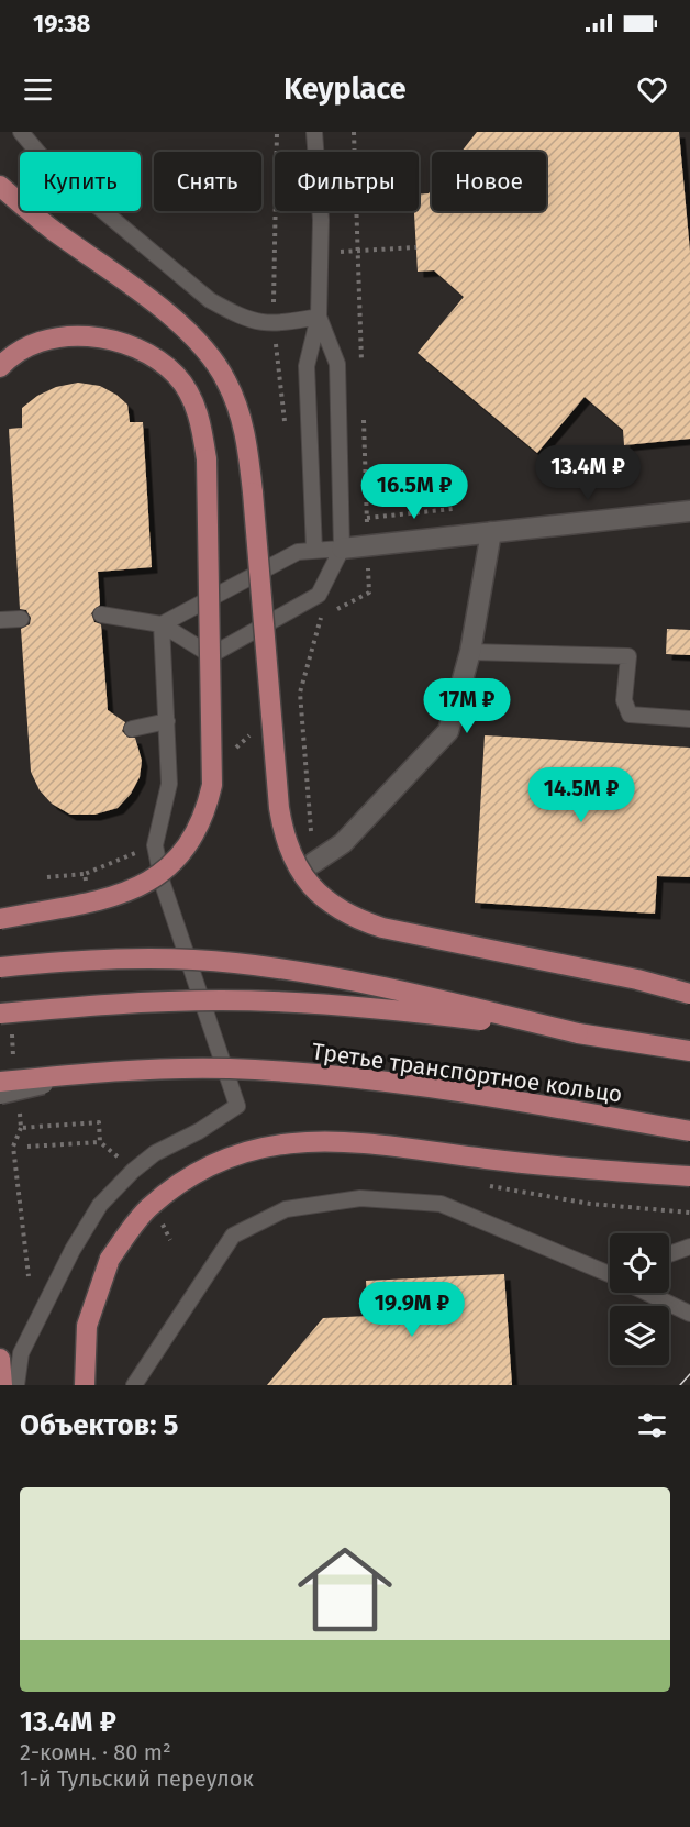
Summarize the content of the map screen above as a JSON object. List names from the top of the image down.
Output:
{
  "streets": {
    "main road": ["Третье транспортное кольцо"]
  },
  "page": {
    "status": "19:38",
    "header": "Keyplace",
    "chip": [
      "Купить",
      "Снять",
      "Фильтры",
      "Новое"
    ],
    "price": [
      "13.4M ₽",
      "16.5M ₽",
      "17M ₽",
      "14.5M ₽",
      "19.9M ₽"
    ],
    "heading": "Объектов: 5",
    "list": [
      {
        "name": "13.4M ₽",
        "note": "2-комн. · 80 m² · 1-й Тульский переулок"
      }
    ]
  }
}
